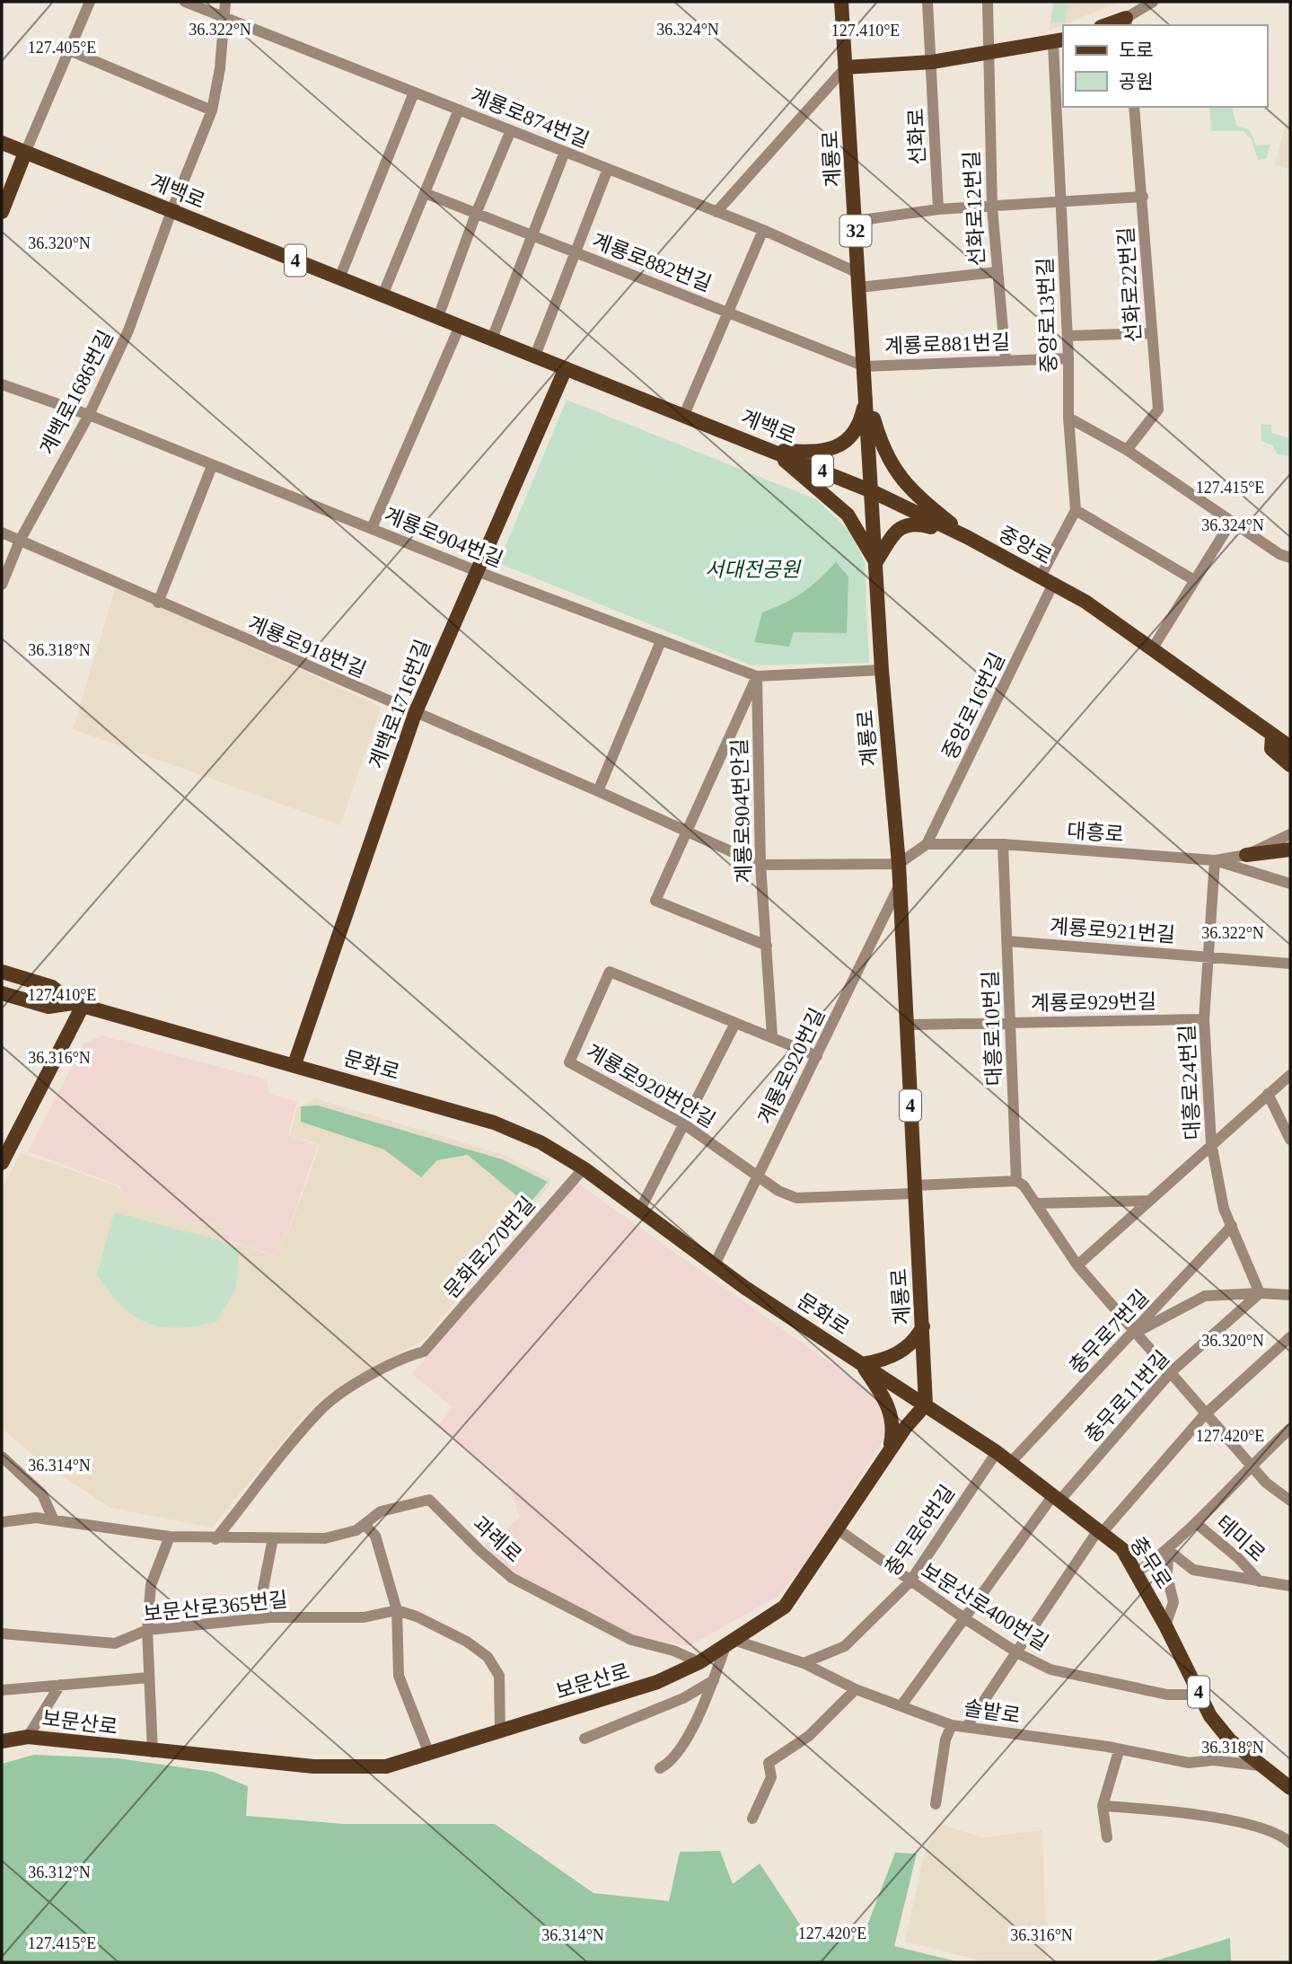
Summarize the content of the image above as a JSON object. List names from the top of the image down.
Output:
{
  "streets": {
    "main road": [
      "계룡로",
      "계백로",
      "32",
      "4",
      "중앙로",
      "계백로1716번길",
      "문화로",
      "충무로",
      "보문산로"
    ],
    "street": [
      "계룡로874번길",
      "선화로",
      "선화로12번길",
      "계룡로882번길",
      "선화로22번길",
      "중앙로13번길",
      "계룡로881번길",
      "계백로1686번길",
      "계룡로904번길",
      "계룡로918번길",
      "중앙로16번길",
      "계룡로904번안길",
      "대흥로",
      "계룡로921번길",
      "계룡로929번길",
      "대흥로10번길",
      "계룡로920번길",
      "대흥로24번길",
      "계룡로920번안길",
      "문화로270번길",
      "충무로7번길",
      "충무로11번길",
      "충무로6번길",
      "테미로",
      "과례로",
      "보문산로365번길",
      "보문산로400번길",
      "솔밭로"
    ]
  },
  "crossings": [
    ["계룡로874번길", "계룡로"],
    ["계룡로874번길", "계백로1686번길"],
    ["계룡로", "계백로"],
    ["계룡로", "계룡로882번길"],
    ["계룡로", "계룡로881번길"],
    ["계룡로", "계룡로904번길"],
    ["계룡로", "중앙로"],
    ["계룡로", "계룡로918번길"],
    ["계룡로", "계룡로929번길"],
    ["계룡로", "문화로"],
    ["계룡로", "계룡로920번길"],
    ["계룡로", "계룡로920번안길"],
    ["계룡로", "충무로"],
    ["계룡로", "보문산로"],
    ["계백로", "계백로1686번길"],
    ["계백로", "중앙로"],
    ["계백로", "계백로1716번길"],
    ["선화로12번길", "계룡로881번길"],
    ["계룡로882번길", "계룡로881번길"],
    ["중앙로13번길", "계룡로881번길"],
    ["계백로1686번길", "계룡로904번길"],
    ["계백로1686번길", "계룡로918번길"],
    ["계룡로904번길", "계백로1716번길"],
    ["계룡로904번길", "계룡로904번안길"],
    ["중앙로", "중앙로16번길"],
    ["계룡로918번길", "계백로1716번길"],
    ["계룡로918번길", "계룡로904번안길"],
    ["계백로1716번길", "문화로"],
    ["중앙로16번길", "대흥로"],
    ["계룡로904번안길", "계룡로920번안길"],
    ["대흥로", "대흥로10번길"],
    ["대흥로", "대흥로24번길"],
    ["계룡로921번길", "대흥로10번길"],
    ["계룡로921번길", "대흥로24번길"],
    ["계룡로929번길", "대흥로10번길"],
    ["계룡로929번길", "대흥로24번길"],
    ["문화로", "계룡로920번길"],
    ["문화로", "문화로270번길"],
    ["문화로", "충무로"],
    ["문화로", "보문산로"],
    ["계룡로920번길", "계룡로920번안길"],
    ["대흥로24번길", "충무로7번길"],
    ["대흥로24번길", "충무로11번길"],
    ["문화로270번길", "과례로"],
    ["충무로7번길", "충무로"],
    ["충무로11번길", "충무로"],
    ["충무로11번길", "보문산로400번길"],
    ["충무로11번길", "솔밭로"],
    ["충무로6번길", "충무로"],
    ["충무로6번길", "보문산로400번길"],
    ["충무로6번길", "솔밭로"],
    ["테미로", "충무로"],
    ["과례로", "보문산로"],
    ["충무로", "보문산로400번길"],
    ["충무로", "보문산로"],
    ["충무로", "솔밭로"],
    ["보문산로400번길", "보문산로"],
    ["보문산로", "솔밭로"]
  ],
  "parks": ["서대전공원"],
  "legend": ["도로", "공원"],
  "coordinates": [
    "36.322°N",
    "36.324°N",
    "127.410°E",
    "127.405°E",
    "36.320°N",
    "127.415°E",
    "36.318°N",
    "36.316°N",
    "127.420°E",
    "36.314°N",
    "36.312°N"
  ]
}
